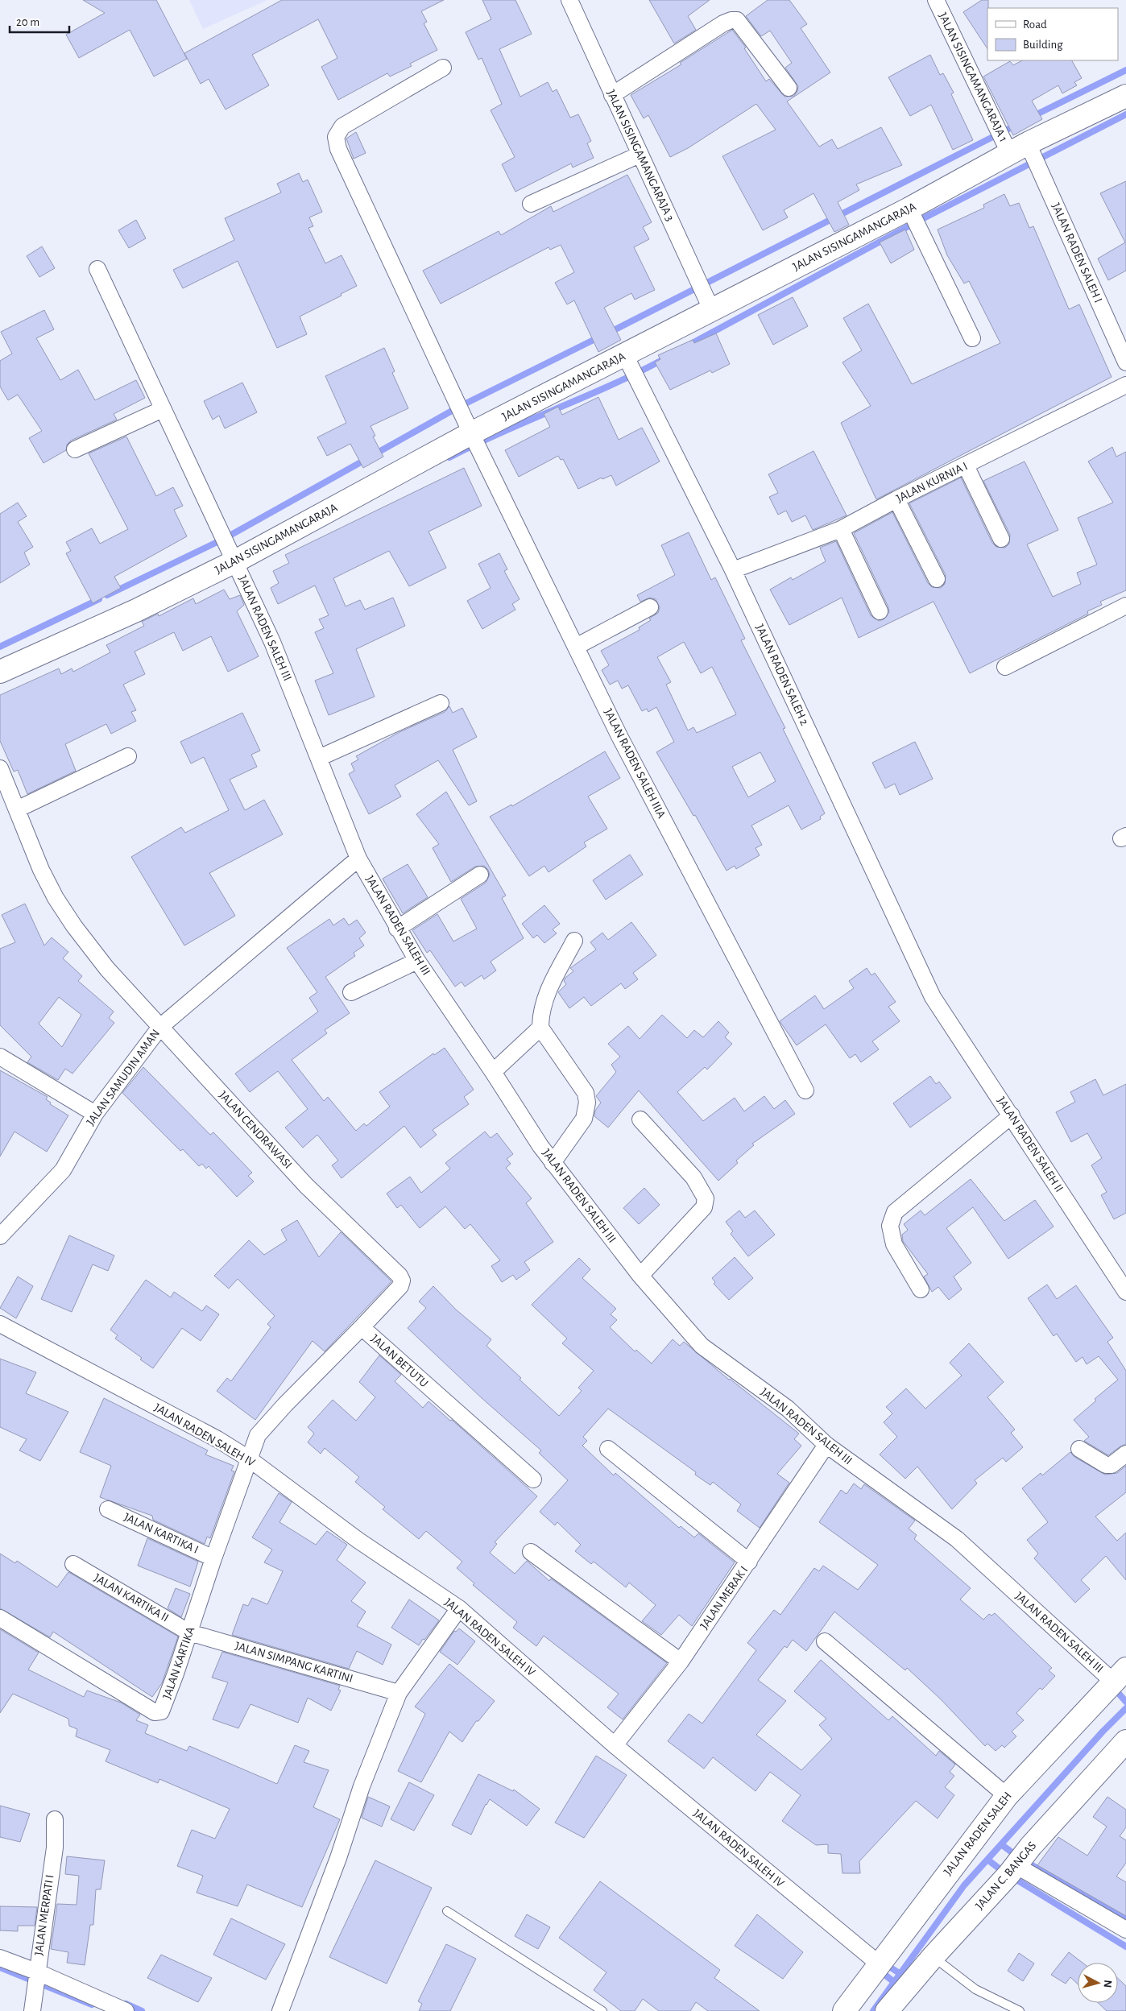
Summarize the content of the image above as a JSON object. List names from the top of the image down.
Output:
{
  "streets": {
    "street": [
      "JALAN SISINGAMANGARAJA 1",
      "JALAN SISINGAMANGARAJA 3",
      "JALAN SISINGAMANGARAJA",
      "JALAN RADEN SALEH I",
      "JALAN KURNIA I",
      "JALAN RADEN SALEH III",
      "JALAN RADEN SALEH 2",
      "JALAN RADEN SALEH IIIA",
      "JALAN SAMUDIN AMAN",
      "JALAN CENDRAWASI",
      "JALAN RADEN SALEH II",
      "JALAN BETUTU",
      "JALAN RADEN SALEH IV",
      "JALAN KARTIKA I",
      "JALAN KARTIKA II",
      "JALAN MERAK I",
      "JALAN SIMPANG KARTINI",
      "JALAN KARTIKA",
      "JALAN RADEN SALEH",
      "JALAN C. BANGAS",
      "JALAN MERPATI I"
    ]
  },
  "crossings": [
    ["JALAN SISINGAMANGARAJA 1", "JALAN SISINGAMANGARAJA"],
    ["JALAN SISINGAMANGARAJA 1", "JALAN RADEN SALEH I"],
    ["JALAN SISINGAMANGARAJA 3", "JALAN SISINGAMANGARAJA"],
    ["JALAN SISINGAMANGARAJA", "JALAN RADEN SALEH I"],
    ["JALAN SISINGAMANGARAJA", "JALAN RADEN SALEH III"],
    ["JALAN SISINGAMANGARAJA", "JALAN RADEN SALEH 2"],
    ["JALAN SISINGAMANGARAJA", "JALAN RADEN SALEH IIIA"],
    ["JALAN KURNIA I", "JALAN RADEN SALEH 2"],
    ["JALAN RADEN SALEH III", "JALAN SAMUDIN AMAN"],
    ["JALAN RADEN SALEH III", "JALAN MERAK I"],
    ["JALAN RADEN SALEH III", "JALAN RADEN SALEH"],
    ["JALAN RADEN SALEH 2", "JALAN RADEN SALEH II"],
    ["JALAN SAMUDIN AMAN", "JALAN CENDRAWASI"],
    ["JALAN CENDRAWASI", "JALAN BETUTU"],
    ["JALAN BETUTU", "JALAN RADEN SALEH IV"],
    ["JALAN BETUTU", "JALAN KARTIKA"],
    ["JALAN RADEN SALEH IV", "JALAN MERAK I"],
    ["JALAN RADEN SALEH IV", "JALAN KARTIKA"],
    ["JALAN RADEN SALEH IV", "JALAN RADEN SALEH"],
    ["JALAN KARTIKA I", "JALAN KARTIKA"],
    ["JALAN KARTIKA II", "JALAN SIMPANG KARTINI"],
    ["JALAN KARTIKA II", "JALAN KARTIKA"],
    ["JALAN SIMPANG KARTINI", "JALAN KARTIKA"]
  ],
  "legend": ["Road", "Building"],
  "scale_bar": "20 m",
  "north": "right"
}
